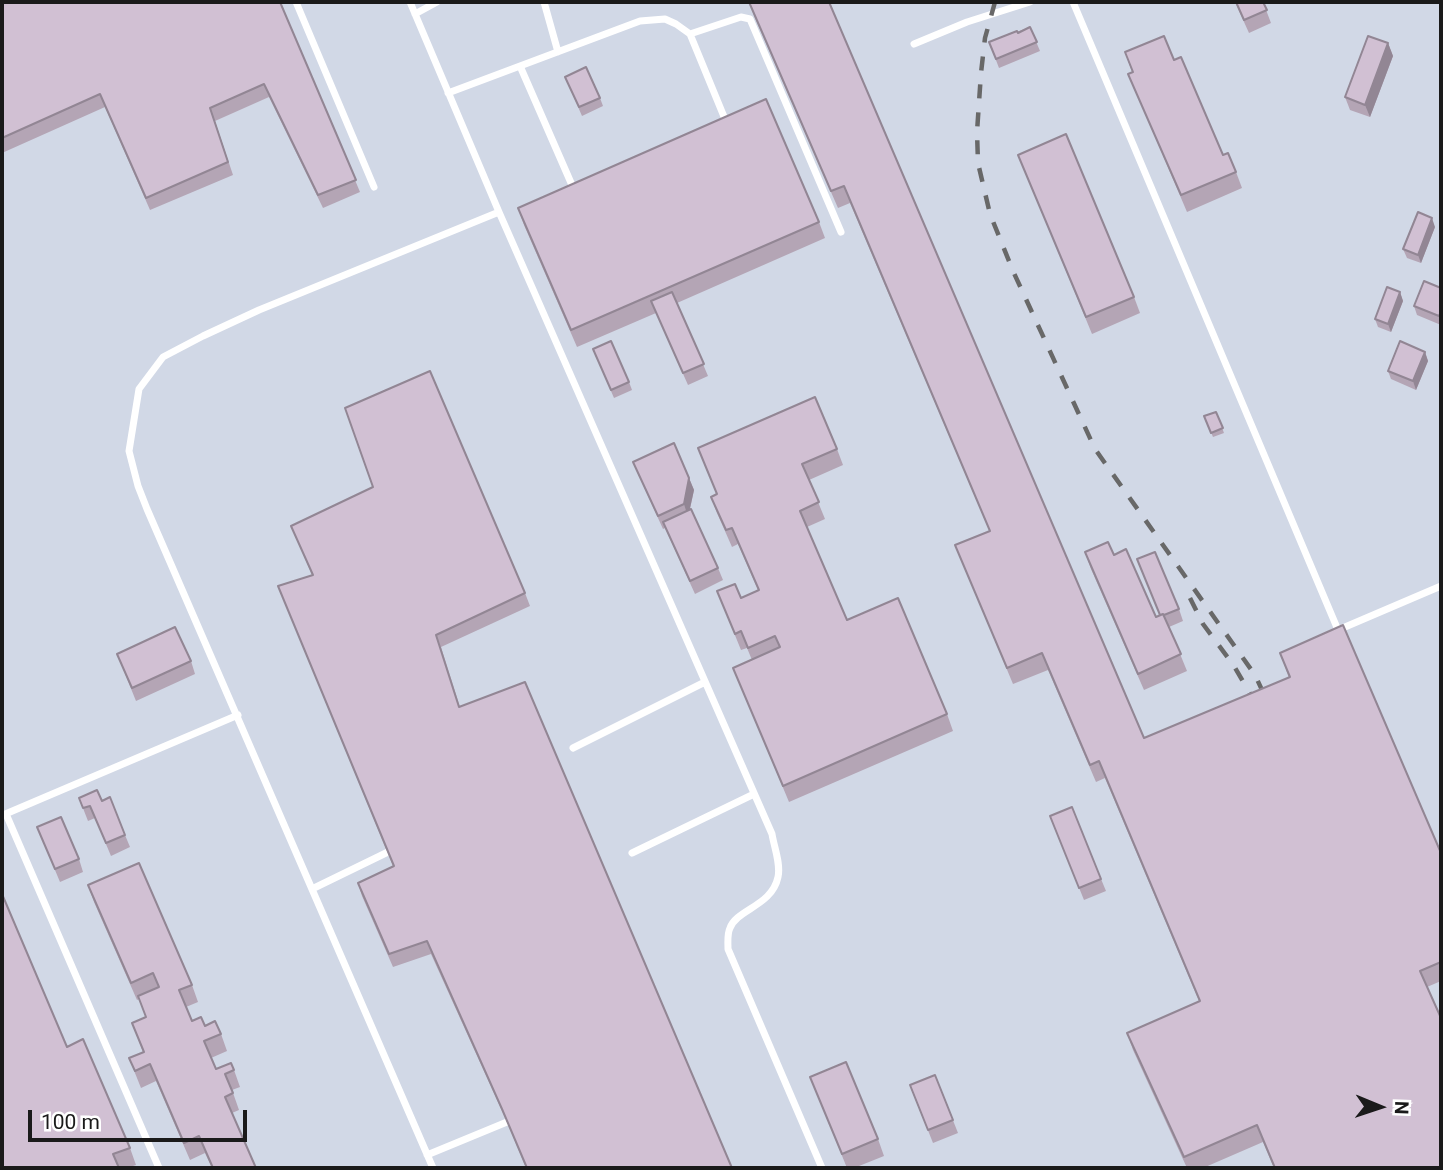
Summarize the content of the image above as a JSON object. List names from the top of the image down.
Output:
{
  "scale_bar": "100 m",
  "north": "right"
}
